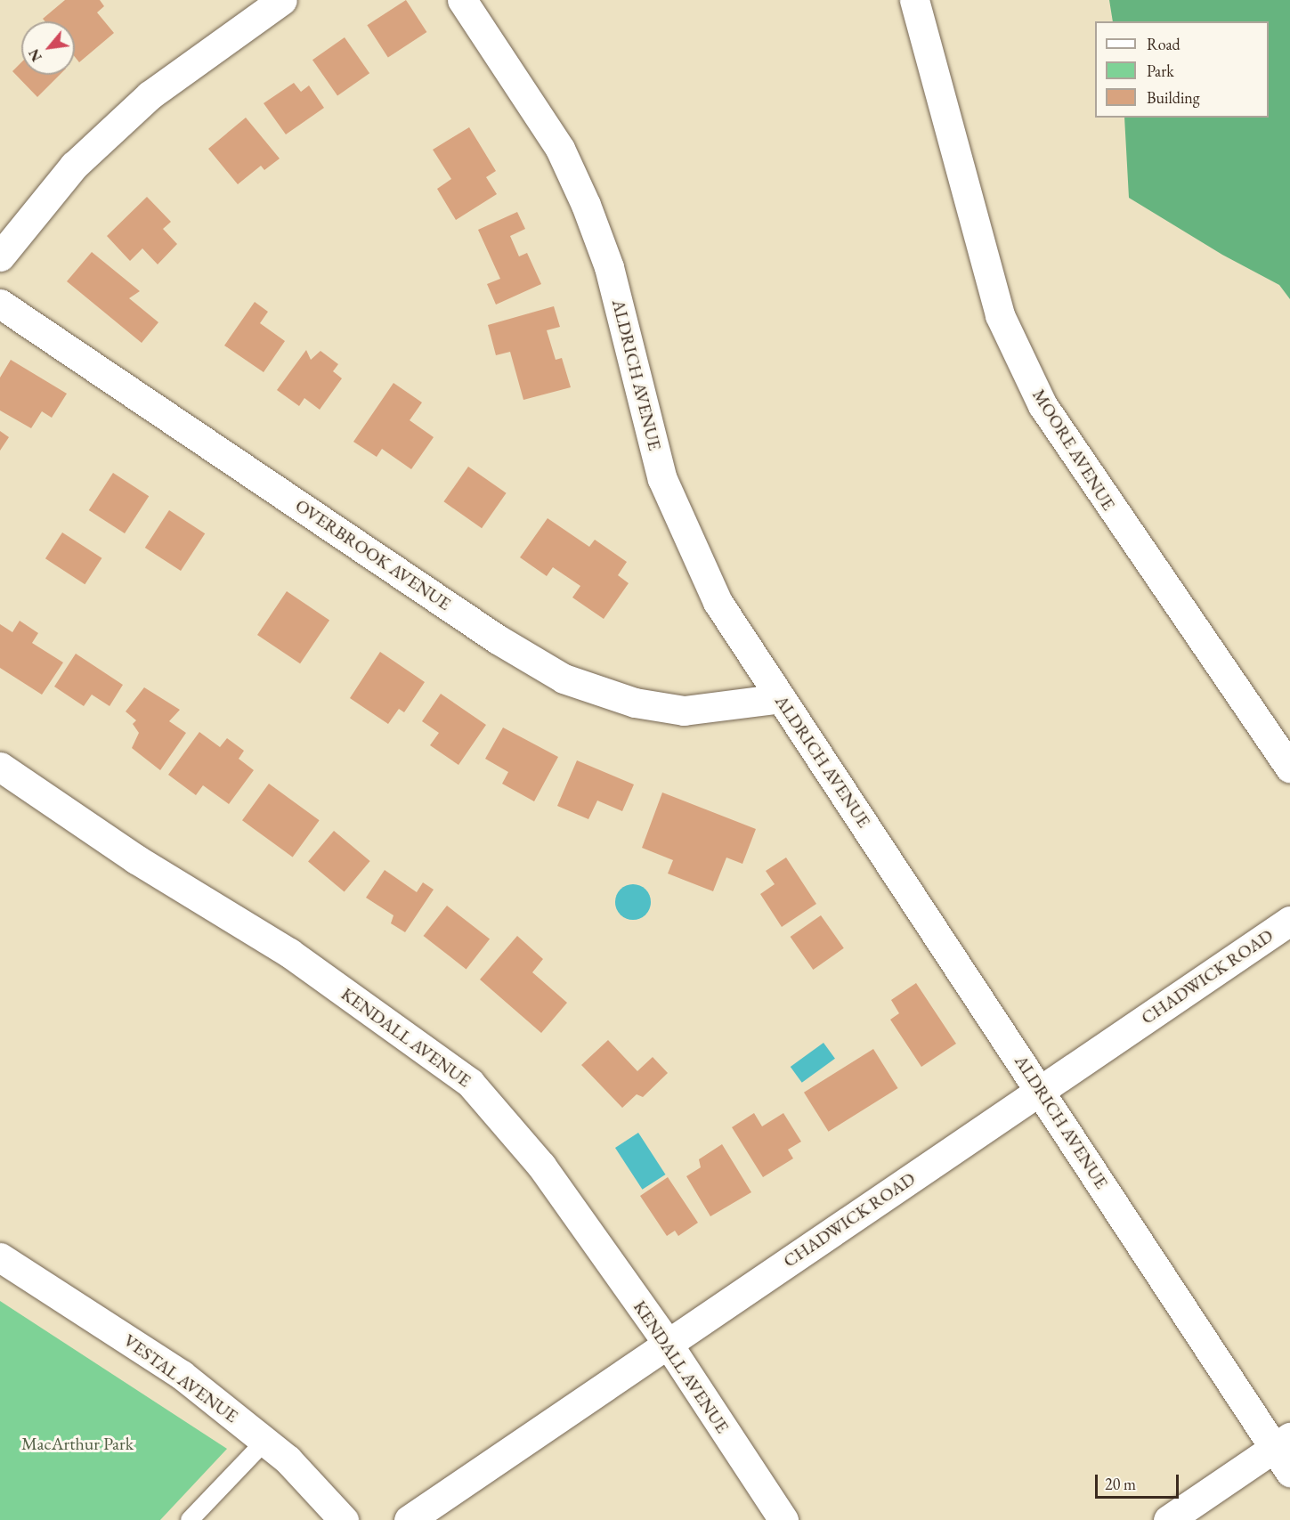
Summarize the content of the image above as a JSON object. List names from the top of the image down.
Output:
{
  "streets": {
    "street": [
      "ALDRICH AVENUE",
      "MOORE AVENUE",
      "OVERBROOK AVENUE",
      "CHADWICK ROAD",
      "KENDALL AVENUE",
      "VESTAL AVENUE"
    ]
  },
  "crossings": [
    ["ALDRICH AVENUE", "OVERBROOK AVENUE"],
    ["ALDRICH AVENUE", "CHADWICK ROAD"],
    ["CHADWICK ROAD", "KENDALL AVENUE"]
  ],
  "parks": ["MacArthur Park"],
  "legend": ["Road", "Park", "Building"],
  "scale_bar": "20 m",
  "north": "bottom left"
}
